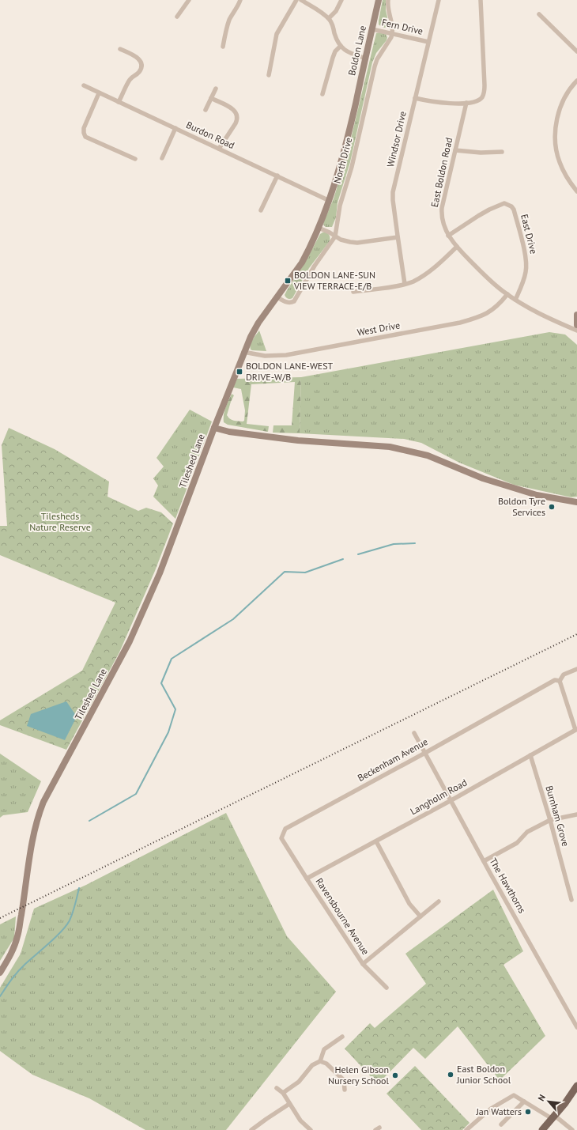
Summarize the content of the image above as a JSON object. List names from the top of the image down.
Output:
{
  "streets": {
    "street": [
      "Fern Drive",
      "Boldon Lane",
      "Burdon Road",
      "Windsor Drive",
      "North Drive",
      "East Boldon Road",
      "East Drive",
      "West Drive",
      "Tileshed Lane",
      "Beckenham Avenue",
      "Langholm Road",
      "Burnham Grove",
      "The Hawthorns",
      "Ravensbourne Avenue"
    ]
  },
  "crossings": [
    ["Fern Drive", "Boldon Lane"],
    ["Fern Drive", "Windsor Drive"],
    ["Fern Drive", "North Drive"],
    ["Boldon Lane", "Burdon Road"],
    ["Boldon Lane", "North Drive"],
    ["Boldon Lane", "Tileshed Lane"],
    ["North Drive", "Tileshed Lane"],
    ["East Boldon Road", "East Drive"],
    ["East Boldon Road", "West Drive"],
    ["West Drive", "Tileshed Lane"],
    ["Beckenham Avenue", "Langholm Road"],
    ["Beckenham Avenue", "The Hawthorns"],
    ["Beckenham Avenue", "Ravensbourne Avenue"],
    ["Langholm Road", "Burnham Grove"],
    ["Langholm Road", "The Hawthorns"],
    ["Langholm Road", "Ravensbourne Avenue"]
  ],
  "parks": ["Tilesheds Nature Reserve"],
  "places": {
    "transit": ["BOLDON LANE-SUN VIEW TERRACE-E/B", "BOLDON LANE-WEST DRIVE-W/B"],
    "other": [
      "Boldon Tyre Services",
      "East Boldon Junior School",
      "Helen Gibson Nursery School",
      "Jan Watters"
    ]
  },
  "north": "top left"
}
